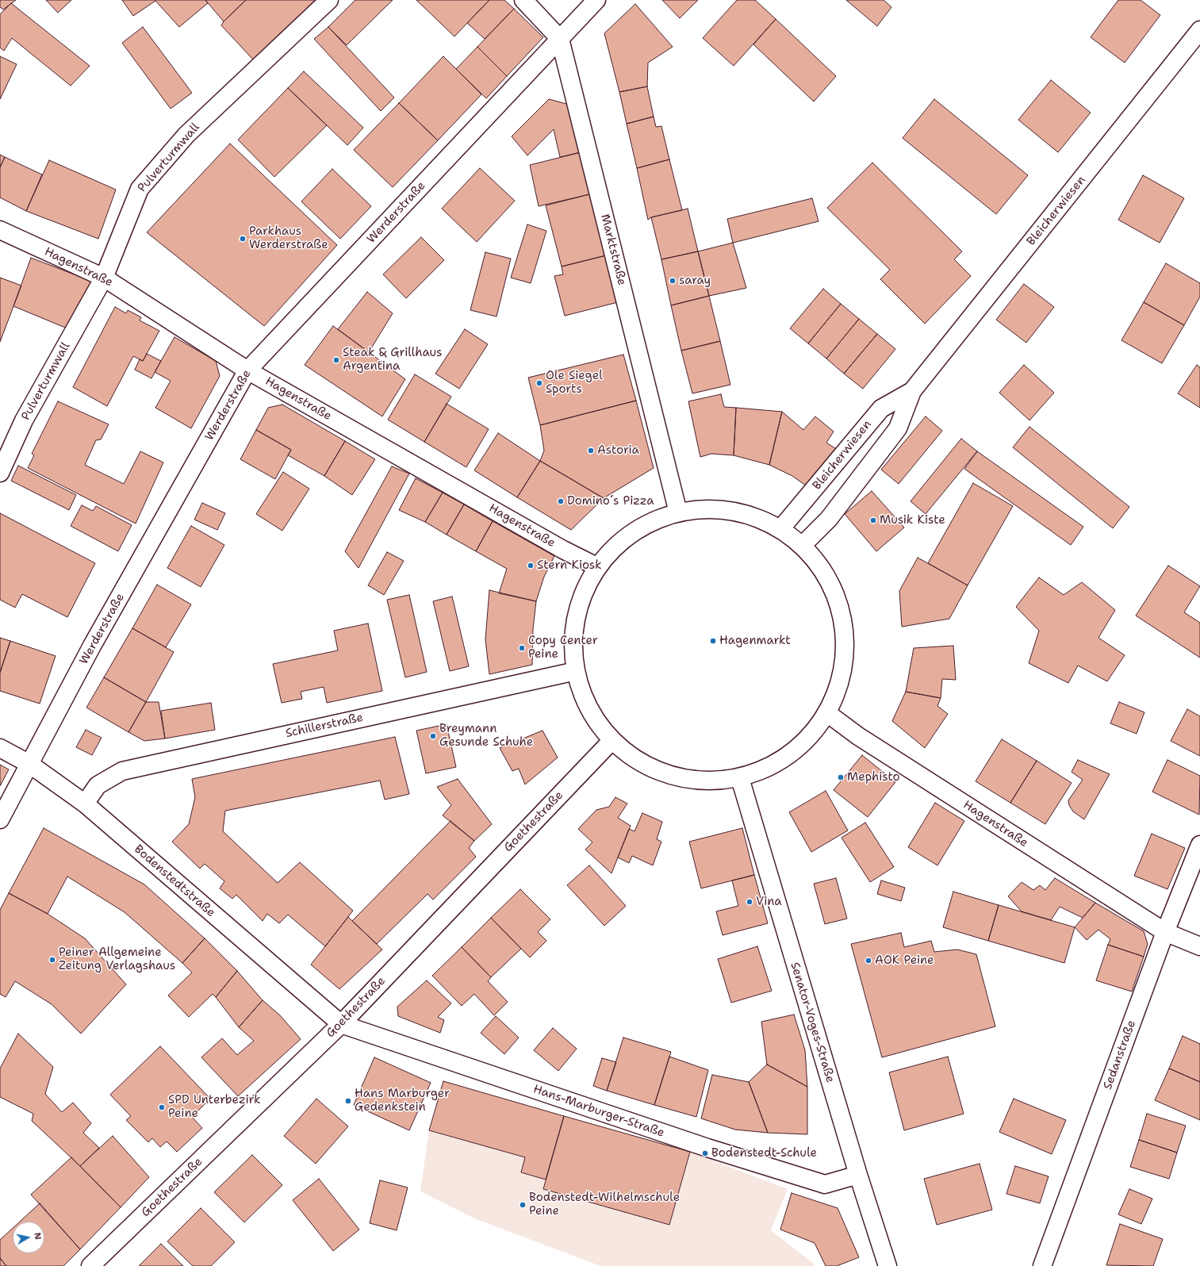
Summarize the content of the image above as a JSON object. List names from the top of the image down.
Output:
{
  "streets": {
    "street": [
      "Pulverturmwall",
      "Bleicherwiesen",
      "Werderstraße",
      "Marktstraße",
      "Hagenstraße",
      "Schillerstraße",
      "Goethestraße",
      "Bodenstedtstraße",
      "Senator-Voges-Straße",
      "Sedanstraße",
      "Hans-Marburger-Straße"
    ]
  },
  "crossings": [
    ["Pulverturmwall", "Hagenstraße"],
    ["Werderstraße", "Marktstraße"],
    ["Werderstraße", "Hagenstraße"],
    ["Werderstraße", "Bodenstedtstraße"],
    ["Hagenstraße", "Sedanstraße"],
    ["Schillerstraße", "Bodenstedtstraße"],
    ["Goethestraße", "Bodenstedtstraße"],
    ["Goethestraße", "Hans-Marburger-Straße"],
    ["Bodenstedtstraße", "Hans-Marburger-Straße"],
    ["Senator-Voges-Straße", "Hans-Marburger-Straße"]
  ],
  "places": [
    "Parkhaus Werderstraße",
    "saray",
    "Steak & Grillhaus Argentina",
    "Ole Siegel Sports",
    "Astoria",
    "Domino´s Pizza",
    "Musik Kiste",
    "Stern Kiosk",
    "Hagenmarkt",
    "Copy Center Peine",
    "Breymann Gesunde Schuhe",
    "Mephisto",
    "Vina",
    "Peiner Allgemeine Zeitung Verlagshaus",
    "AOK Peine",
    "Hans Marburger Gedenkstein",
    "SPD Unterbezirk Peine",
    "Bodenstedt-Schule",
    "Bodenstedt-Wilhelmschule Peine"
  ],
  "north": "right"
}
